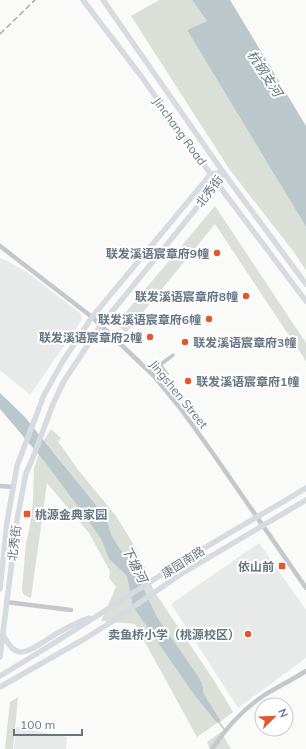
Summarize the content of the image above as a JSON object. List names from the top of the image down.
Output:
{
  "streets": {
    "main road": ["Jinchang Road", "北秀街", "康园南路"],
    "street": ["Jingshen Street"]
  },
  "crossings": [
    ["Jinchang Road", "北秀街"],
    ["北秀街", "Jingshen Street"],
    ["Jingshen Street", "康园南路"]
  ],
  "water": ["杭钢支河", "下塘河"],
  "places": {
    "other": [
      "联发溪语宸章府9幢",
      "联发溪语宸章府8幢",
      "联发溪语宸章府6幢",
      "联发溪语宸章府2幢",
      "联发溪语宸章府3幢",
      "联发溪语宸章府1幢",
      "卖鱼桥小学（桃源校区）"
    ],
    "transit": ["桃源金典家园", "依山前"]
  },
  "scale_bar": "100 m",
  "north": "top right"
}
